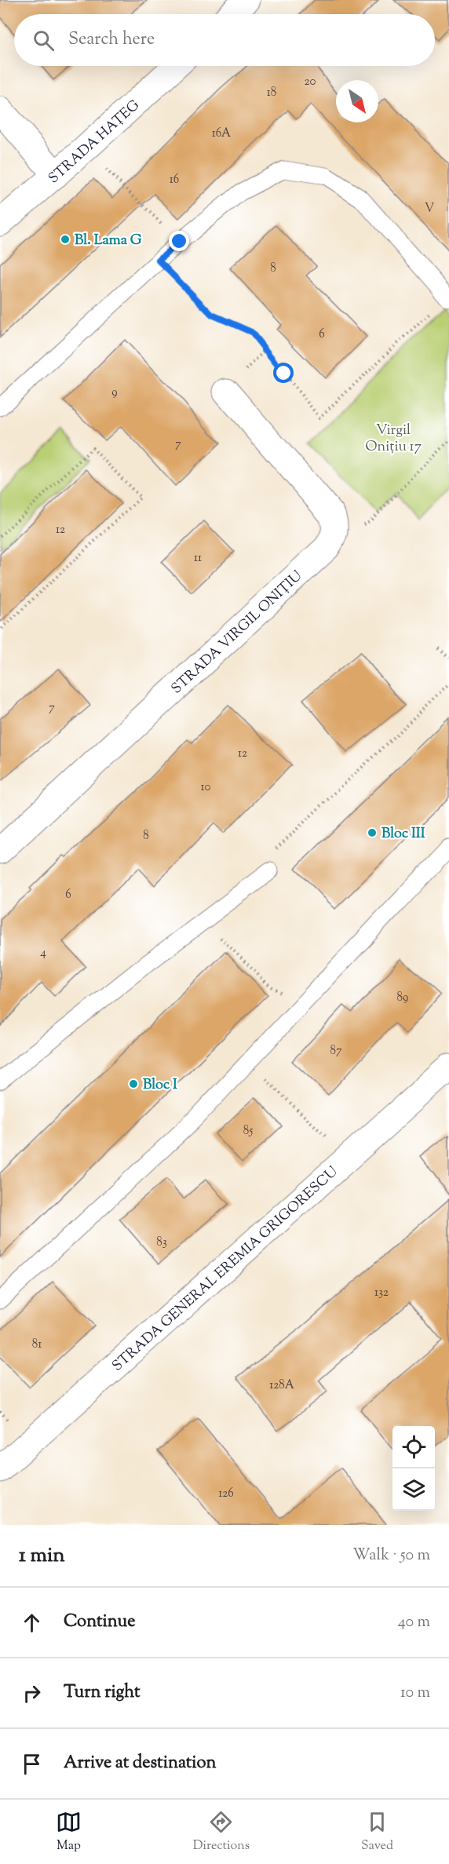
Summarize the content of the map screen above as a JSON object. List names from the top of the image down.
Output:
{
  "streets": {
    "street": ["STRADA HAȚEG", "STRADA VIRGIL ONIȚIU", "STRADA GENERAL EREMIA GRIGORESCU"]
  },
  "parks": ["Virgil Onițiu 17"],
  "places": ["Bl. Lama G", "Bloc III", "Bloc I"],
  "house_numbers": [
    "20",
    "18",
    "16A",
    "16",
    "V",
    "8",
    "6",
    "9",
    "7",
    "12",
    "11",
    "7",
    "12",
    "10",
    "8",
    "6",
    "4",
    "89",
    "87",
    "85",
    "83",
    "132",
    "81",
    "128A",
    "126"
  ],
  "north": "bottom right",
  "page": {
    "search": "Search here",
    "heading": ["1 min", "Walk · 50 m"],
    "list": [
      ["Continue", "40 m"],
      ["Turn right", "10 m"],
      "Arrive at destination"
    ],
    "nav": ["Map", "Directions", "Saved"]
  }
}
